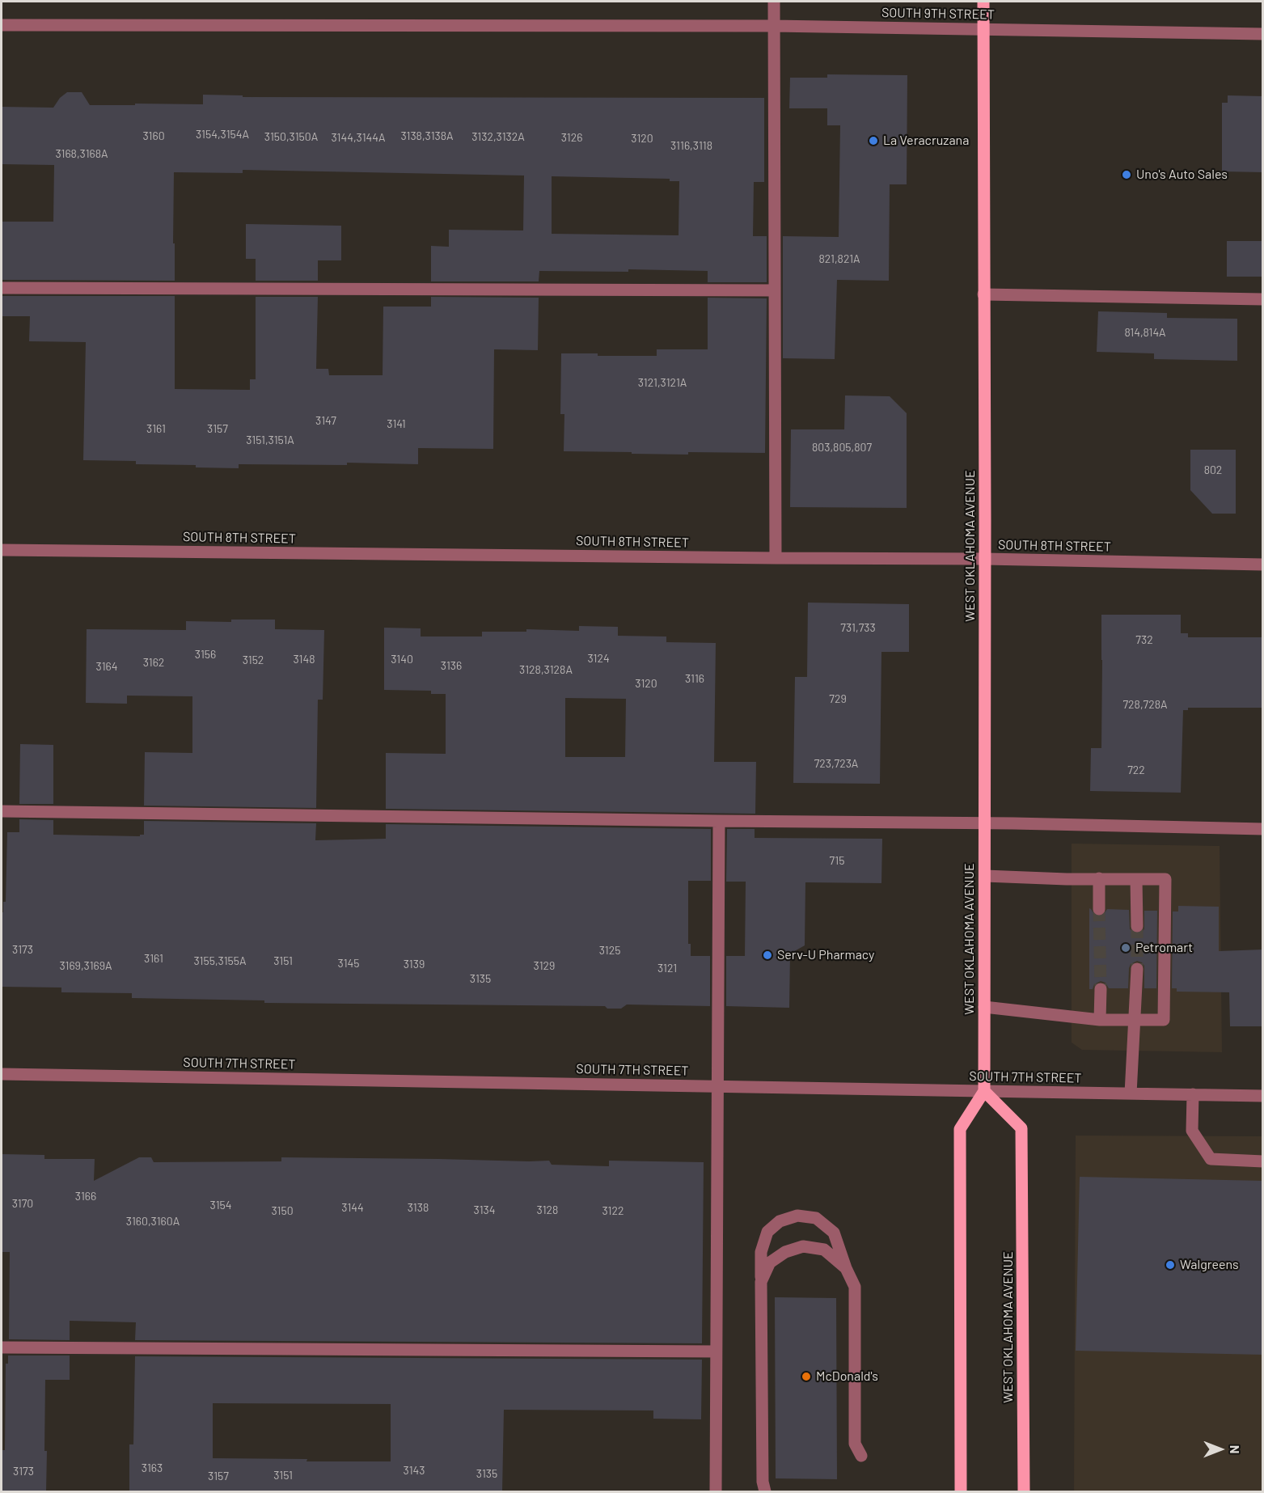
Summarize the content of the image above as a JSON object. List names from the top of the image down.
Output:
{
  "streets": {
    "main road": ["WEST OKLAHOMA AVENUE"],
    "street": ["SOUTH 9TH STREET", "SOUTH 8TH STREET", "SOUTH 7TH STREET"]
  },
  "crossings": [
    ["SOUTH 9TH STREET", "WEST OKLAHOMA AVENUE"],
    ["SOUTH 8TH STREET", "WEST OKLAHOMA AVENUE"],
    ["WEST OKLAHOMA AVENUE", "SOUTH 7TH STREET"]
  ],
  "places": [
    "La Veracruzana",
    "Uno's Auto Sales",
    "Petromart",
    "Serv-U Pharmacy",
    "Walgreens",
    "McDonald's"
  ],
  "house_numbers": [
    "3154,3154A",
    "3160",
    "3138,3138A",
    "3150,3150A",
    "3132,3132A",
    "3144,3144A",
    "3126",
    "3120",
    "3116,3118",
    "3168,3168A",
    "821,821A",
    "814,814A",
    "3121,3121A",
    "3147",
    "3141",
    "3161",
    "3157",
    "3151,3151A",
    "803,805,807",
    "802",
    "731,733",
    "732",
    "3156",
    "3124",
    "3148",
    "3140",
    "3152",
    "3162",
    "3136",
    "3164",
    "3128,3128A",
    "3116",
    "3120",
    "729",
    "728,728A",
    "723,723A",
    "722",
    "715",
    "3173",
    "3125",
    "3161",
    "3155,3155A",
    "3151",
    "3145",
    "3139",
    "3169,3169A",
    "3129",
    "3121",
    "3135",
    "3166",
    "3170",
    "3154",
    "3144",
    "3138",
    "3134",
    "3128",
    "3150",
    "3122",
    "3160,3160A",
    "3163",
    "3143",
    "3173",
    "3135",
    "3151",
    "3157"
  ],
  "north": "right"
}
